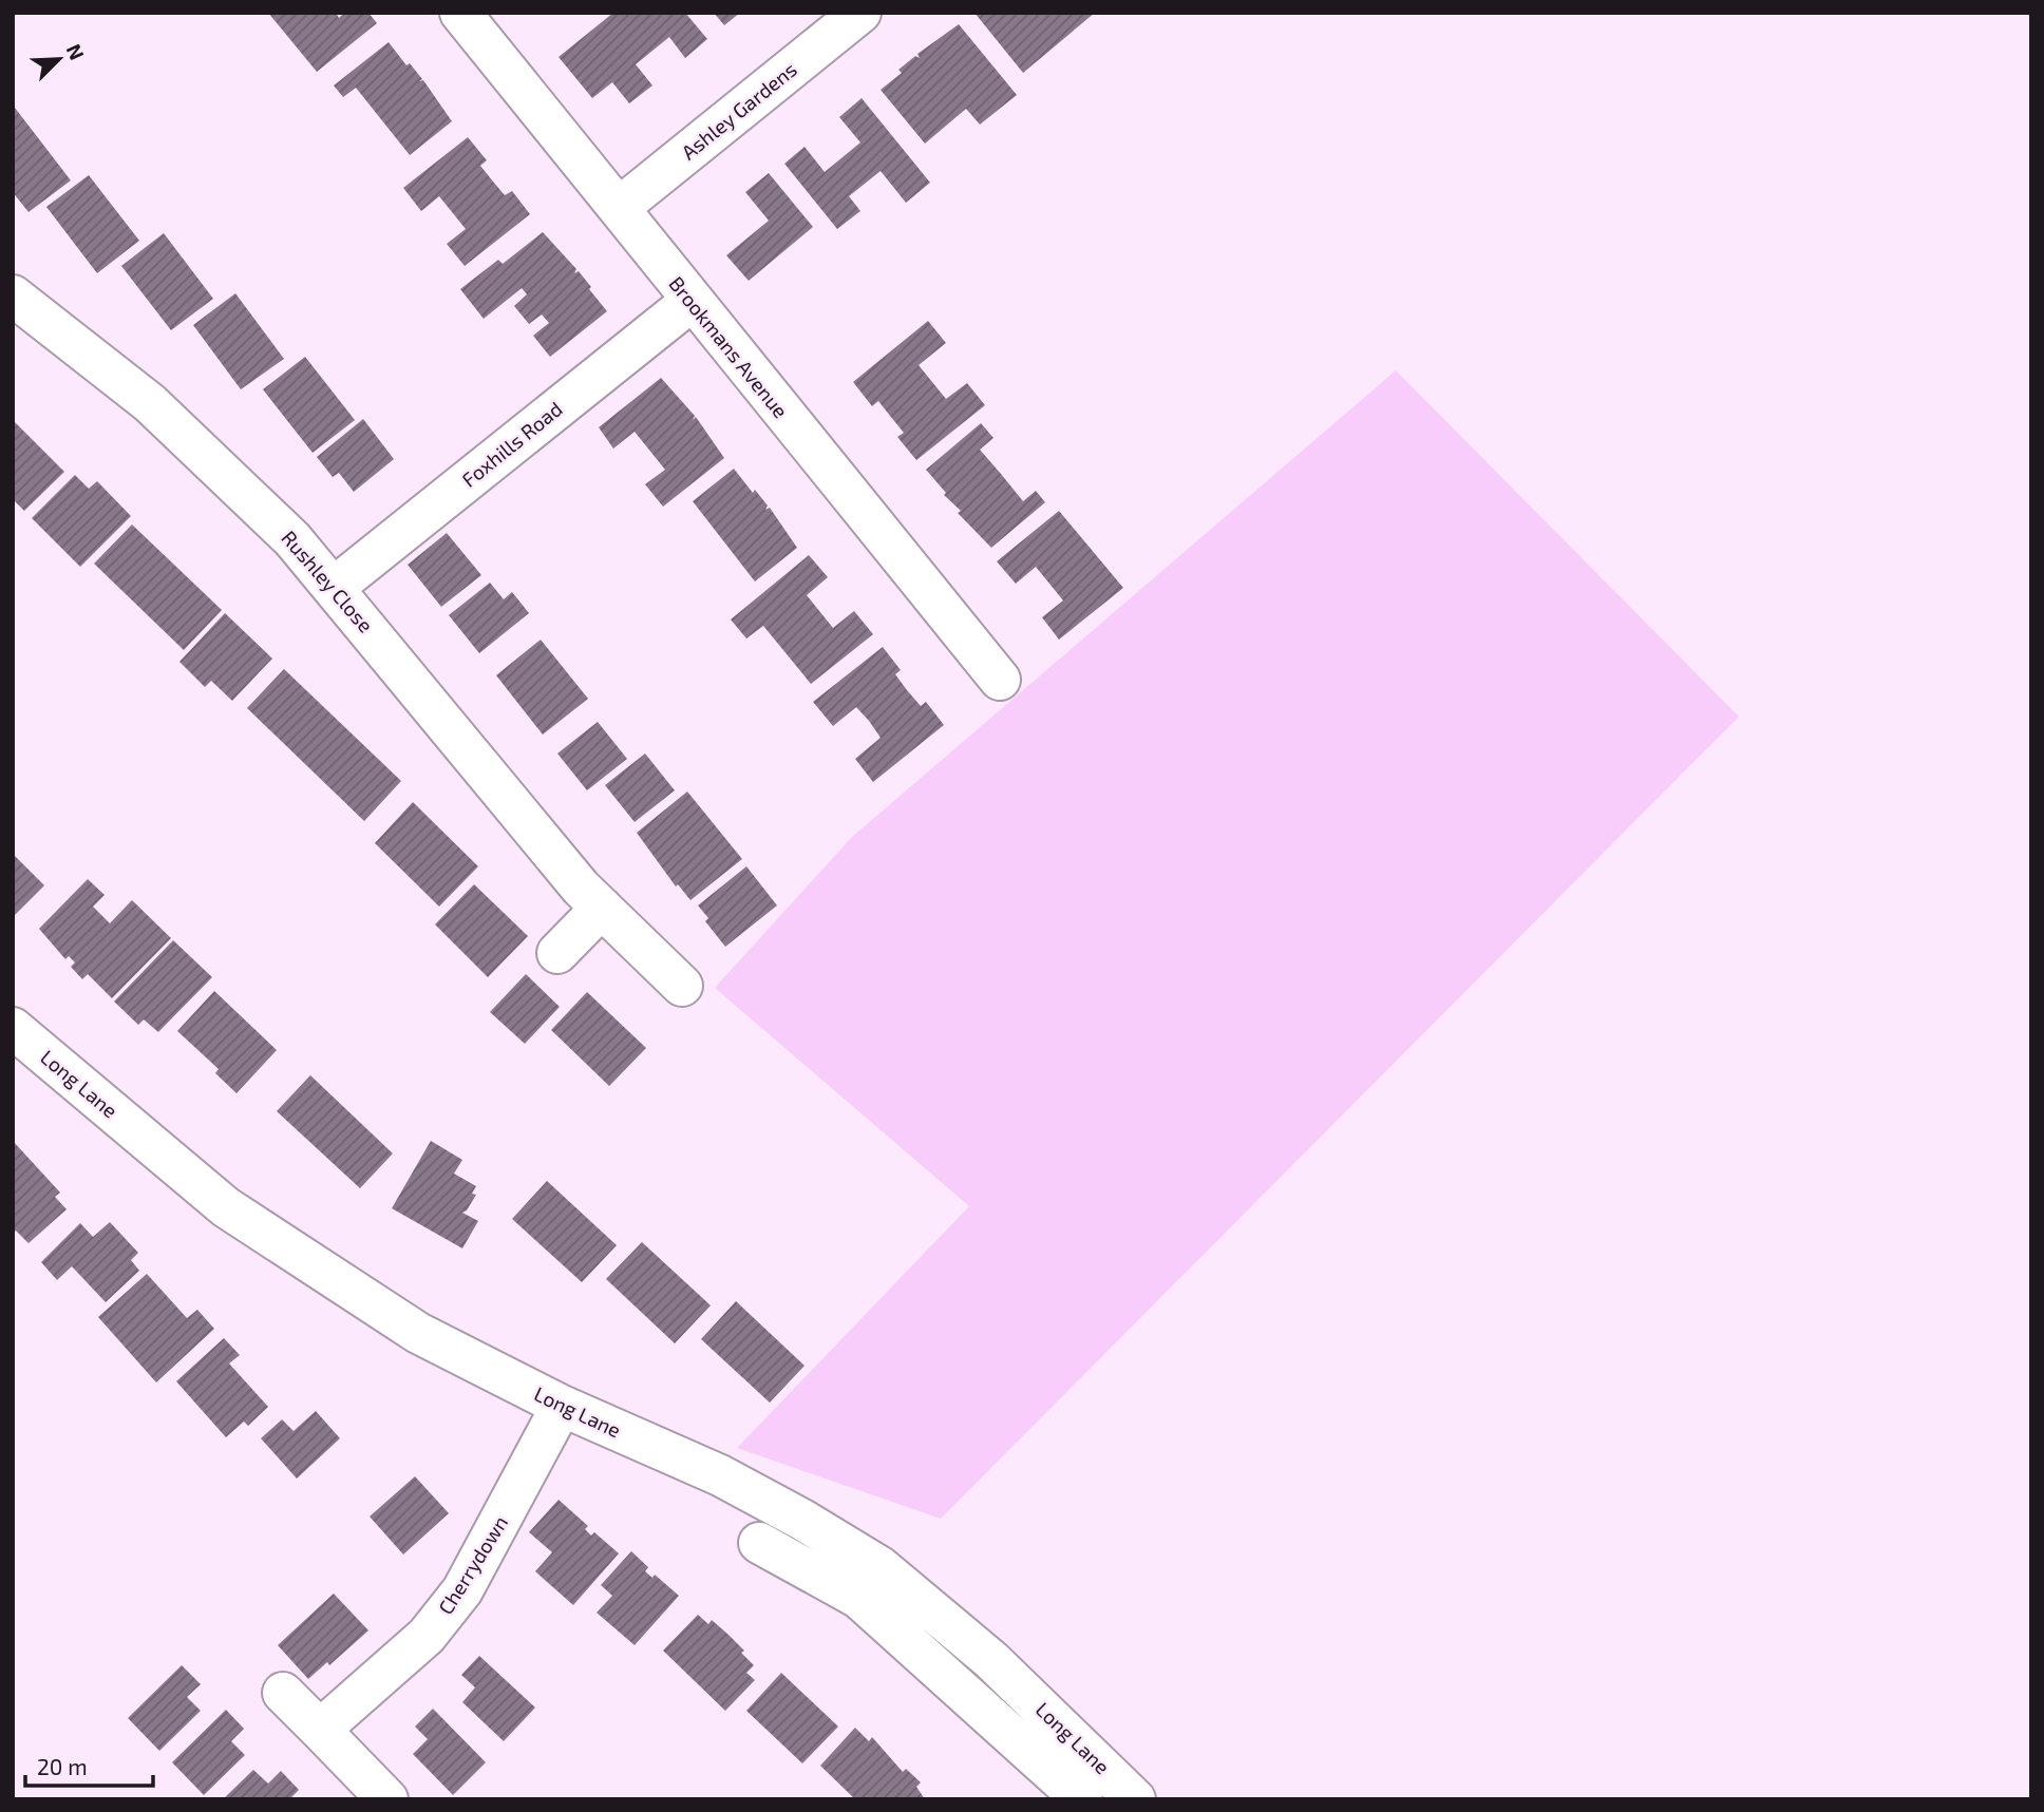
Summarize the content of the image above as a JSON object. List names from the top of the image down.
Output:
{
  "streets": {
    "street": [
      "Ashley Gardens",
      "Brookmans Avenue",
      "Foxhills Road",
      "Rushley Close",
      "Long Lane",
      "Cherrydown"
    ]
  },
  "crossings": [
    ["Ashley Gardens", "Brookmans Avenue"],
    ["Brookmans Avenue", "Foxhills Road"],
    ["Foxhills Road", "Rushley Close"],
    ["Long Lane", "Cherrydown"]
  ],
  "scale_bar": "20 m",
  "north": "top right"
}
